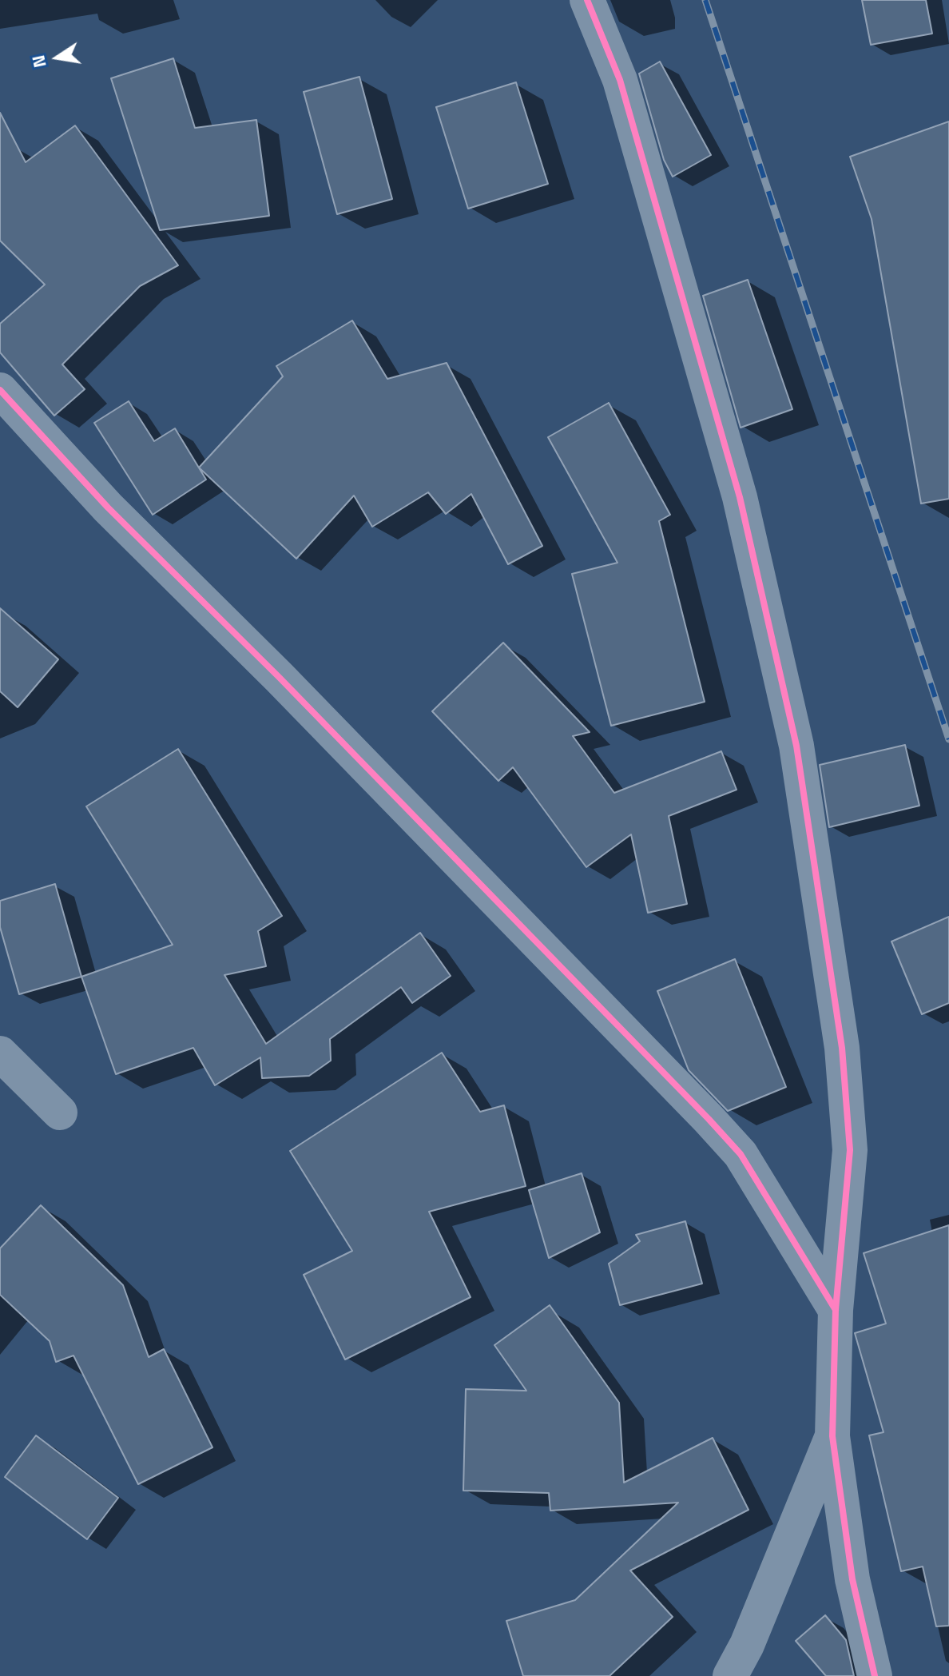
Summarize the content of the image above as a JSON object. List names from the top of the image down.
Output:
{
  "north": "left"
}
